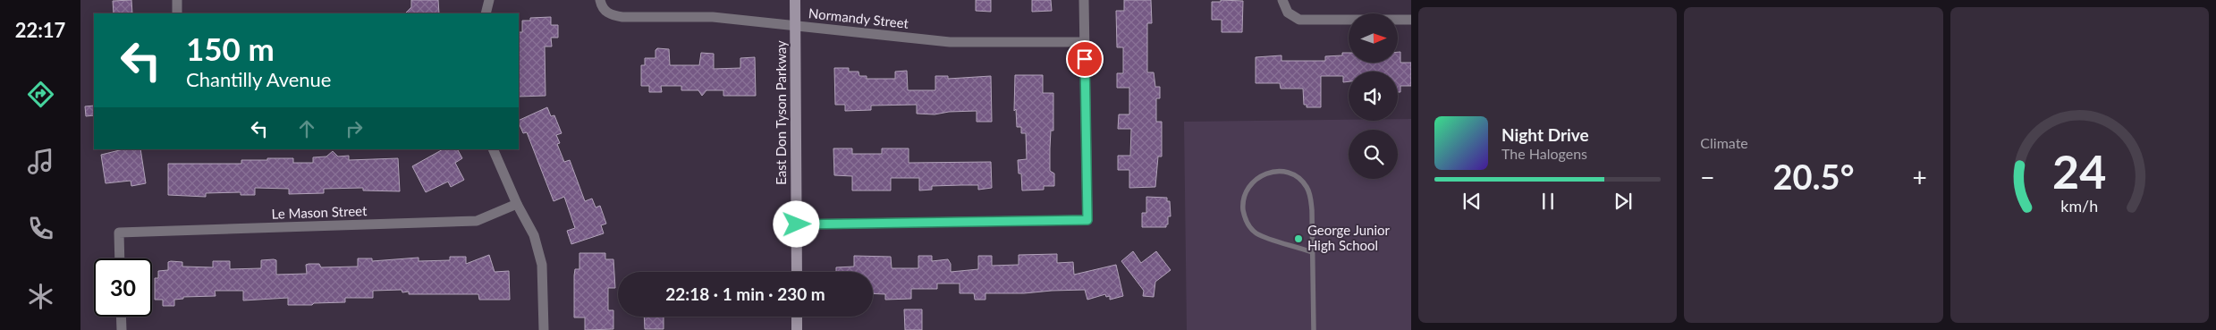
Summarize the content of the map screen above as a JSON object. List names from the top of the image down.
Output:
{
  "streets": {
    "main road": ["East Don Tyson Parkway"],
    "street": ["Normandy Street", "Le Mason Street"]
  },
  "crossings": [
    ["Normandy Street", "East Don Tyson Parkway"]
  ],
  "places": ["George Junior High School"],
  "north": "right",
  "page": {
    "tabs": "22:17",
    "tile": "Climate",
    "turn": ["150 m", "Chantilly Avenue"],
    "song": ["Night Drive", "The Halogens"],
    "heat": ["−", "20.5°", "+"],
    "limit": "30",
    "trip": "22:18 · 1 min · 230 m",
    "gauge": ["24", "km/h"]
  }
}
